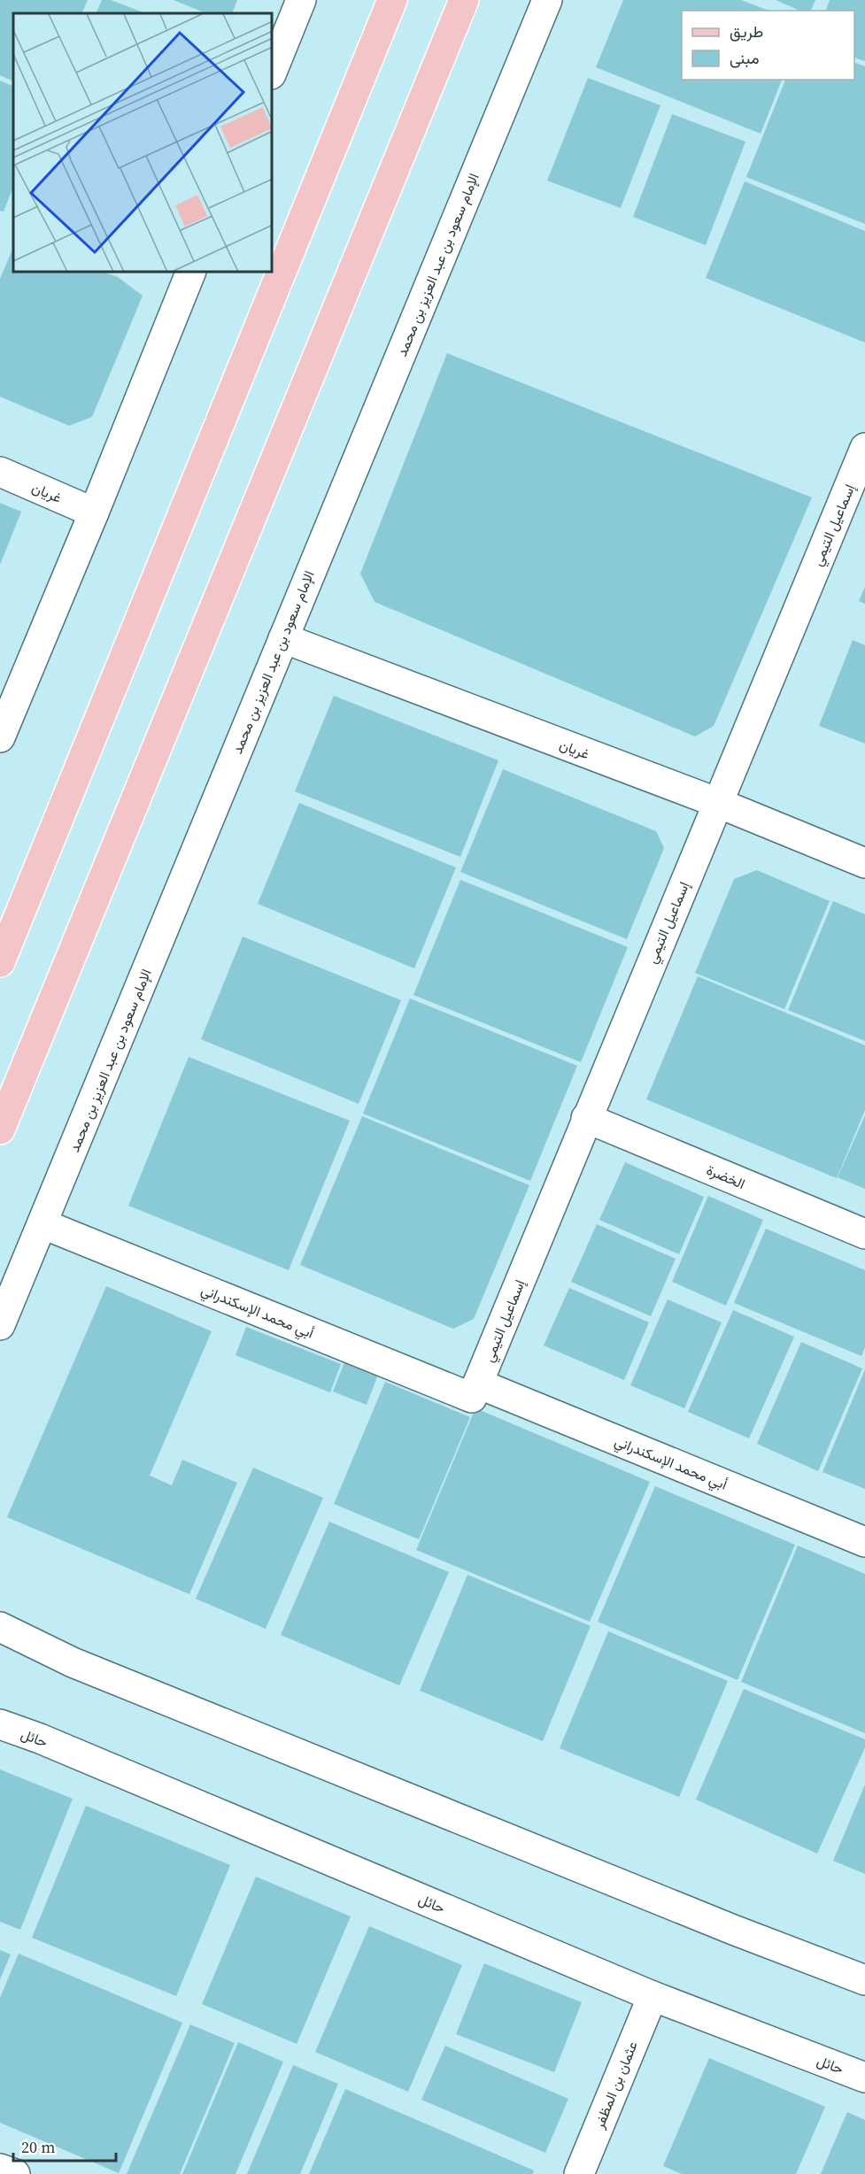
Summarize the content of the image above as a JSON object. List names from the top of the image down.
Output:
{
  "streets": {
    "street": [
      "الإمام سعود بن عبد العزيز بن محمد",
      "غريان",
      "إسماعيل التيمي",
      "الخضرة",
      "أبي محمد الإسكندراني",
      "حائل",
      "عثمان بن المظفر"
    ]
  },
  "crossings": [
    ["الإمام سعود بن عبد العزيز بن محمد", "غريان"],
    ["الإمام سعود بن عبد العزيز بن محمد", "أبي محمد الإسكندراني"],
    ["غريان", "إسماعيل التيمي"],
    ["إسماعيل التيمي", "الخضرة"],
    ["إسماعيل التيمي", "أبي محمد الإسكندراني"],
    ["حائل", "عثمان بن المظفر"]
  ],
  "legend": ["طريق", "مبنى"],
  "scale_bar": "20 m"
}
